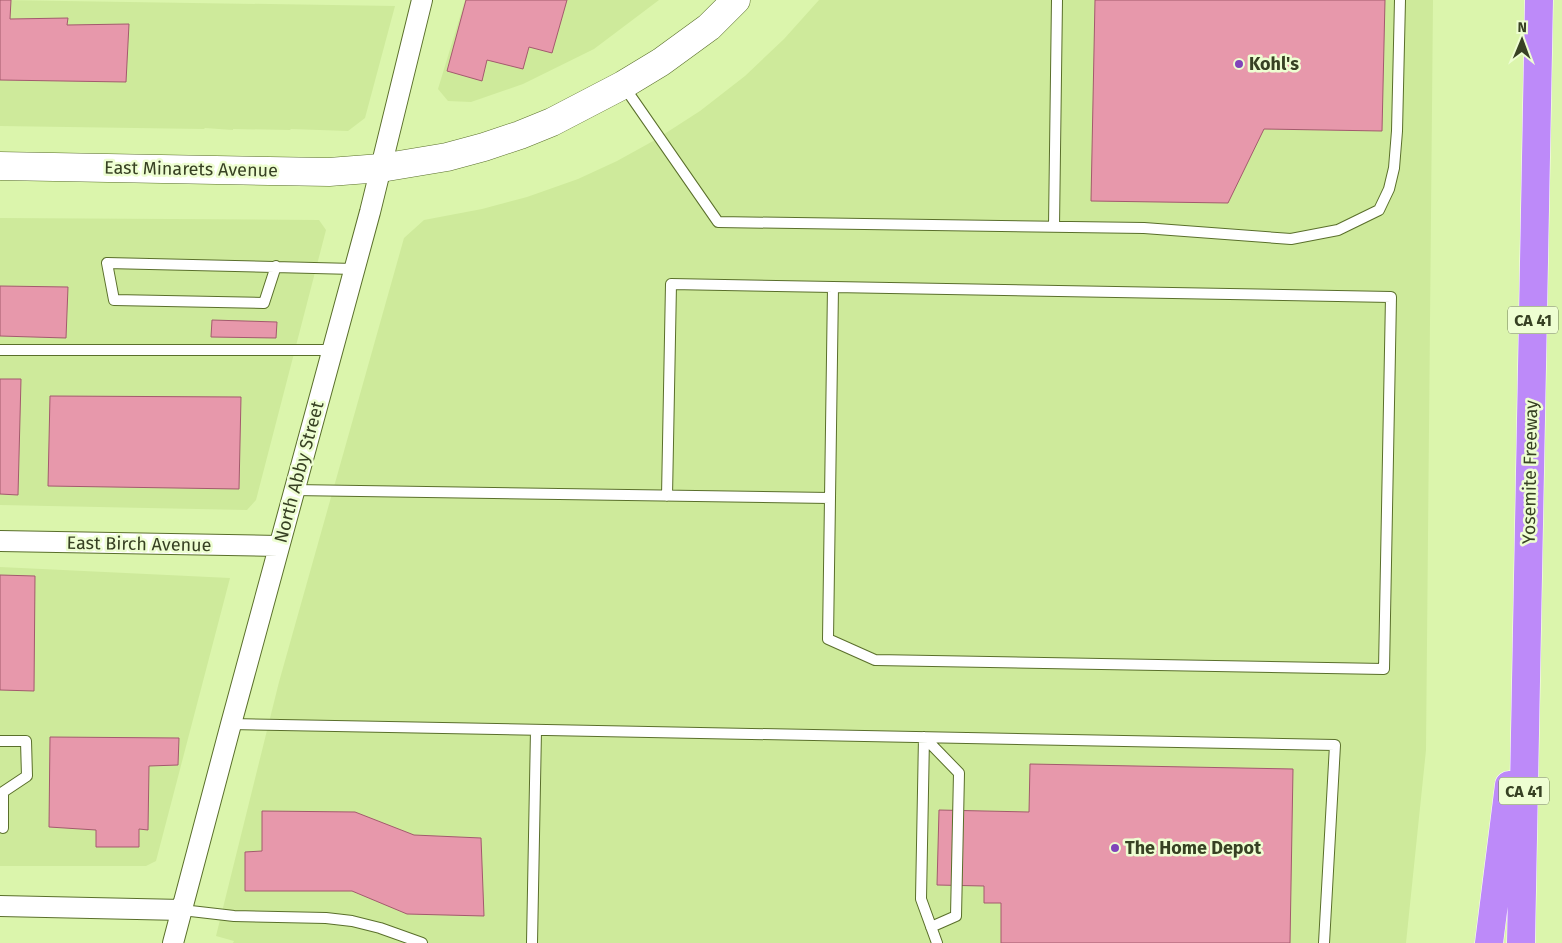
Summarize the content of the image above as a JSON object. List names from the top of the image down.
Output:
{
  "streets": {
    "highway": ["CA 41", "Yosemite Freeway"],
    "main road": ["East Minarets Avenue"],
    "street": ["North Abby Street", "East Birch Avenue"]
  },
  "crossings": [
    ["East Minarets Avenue", "North Abby Street"],
    ["North Abby Street", "East Birch Avenue"]
  ],
  "places": ["Kohl's", "The Home Depot"],
  "north": "top"
}
